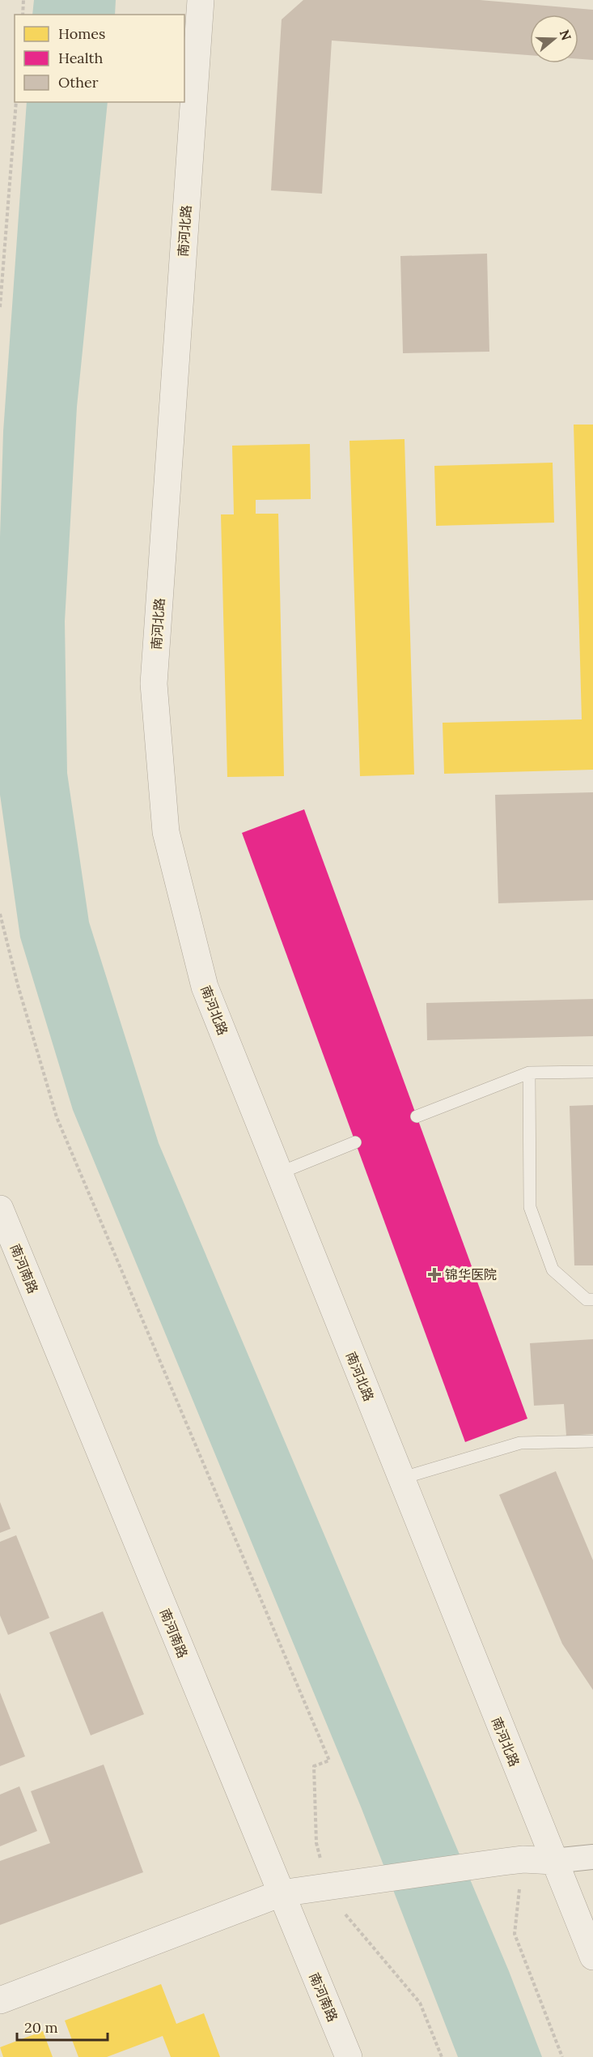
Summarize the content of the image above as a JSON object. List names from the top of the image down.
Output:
{
  "streets": {
    "street": ["南河北路", "南河南路"]
  },
  "places": {
    "health": ["锦华医院"]
  },
  "legend": ["Homes", "Health", "Other"],
  "scale_bar": "20 m",
  "north": "right"
}
